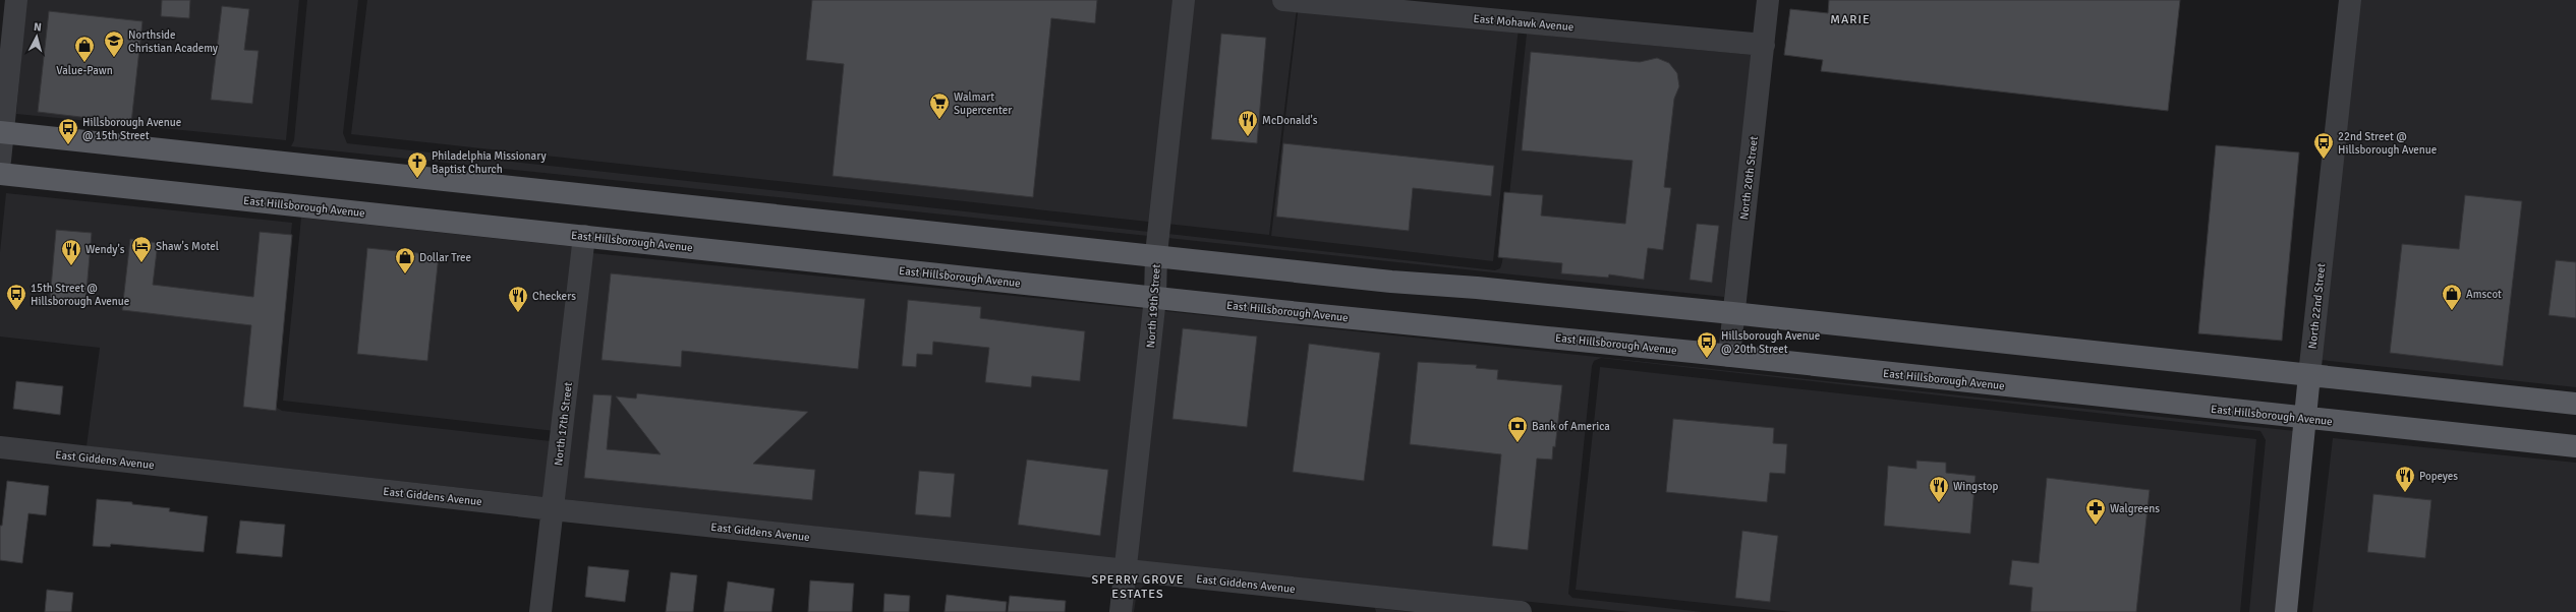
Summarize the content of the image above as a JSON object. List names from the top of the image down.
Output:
{
  "streets": {
    "main road": ["East Hillsborough Avenue", "North 22nd Street"],
    "street": [
      "East Mohawk Avenue",
      "North 20th Street",
      "North 19th Street",
      "North 17th Street",
      "East Giddens Avenue"
    ]
  },
  "crossings": [
    ["East Mohawk Avenue", "North 20th Street"],
    ["North 20th Street", "East Hillsborough Avenue"],
    ["East Hillsborough Avenue", "North 19th Street"],
    ["East Hillsborough Avenue", "North 22nd Street"],
    ["East Hillsborough Avenue", "North 17th Street"],
    ["North 19th Street", "East Giddens Avenue"],
    ["North 17th Street", "East Giddens Avenue"]
  ],
  "districts": ["MARIE", "SPERRY GROVE ESTATES"],
  "places": {
    "school or university": ["Northside Christian Academy"],
    "shop": ["Value-Pawn", "Dollar Tree", "Amscot"],
    "supermarket": ["Walmart Supercenter"],
    "restaurant": [
      "McDonald's",
      "Wendy's",
      "Checkers",
      "Popeyes",
      "Wingstop"
    ],
    "bus stop": [
      "Hillsborough Avenue @ 15th Street",
      "22nd Street @ Hillsborough Avenue",
      "15th Street @ Hillsborough Avenue",
      "Hillsborough Avenue @ 20th Street"
    ],
    "church": ["Philadelphia Missionary Baptist Church"],
    "hotel": ["Shaw's Motel"],
    "bank": ["Bank of America"],
    "pharmacy": ["Walgreens"]
  },
  "north": "top"
}
